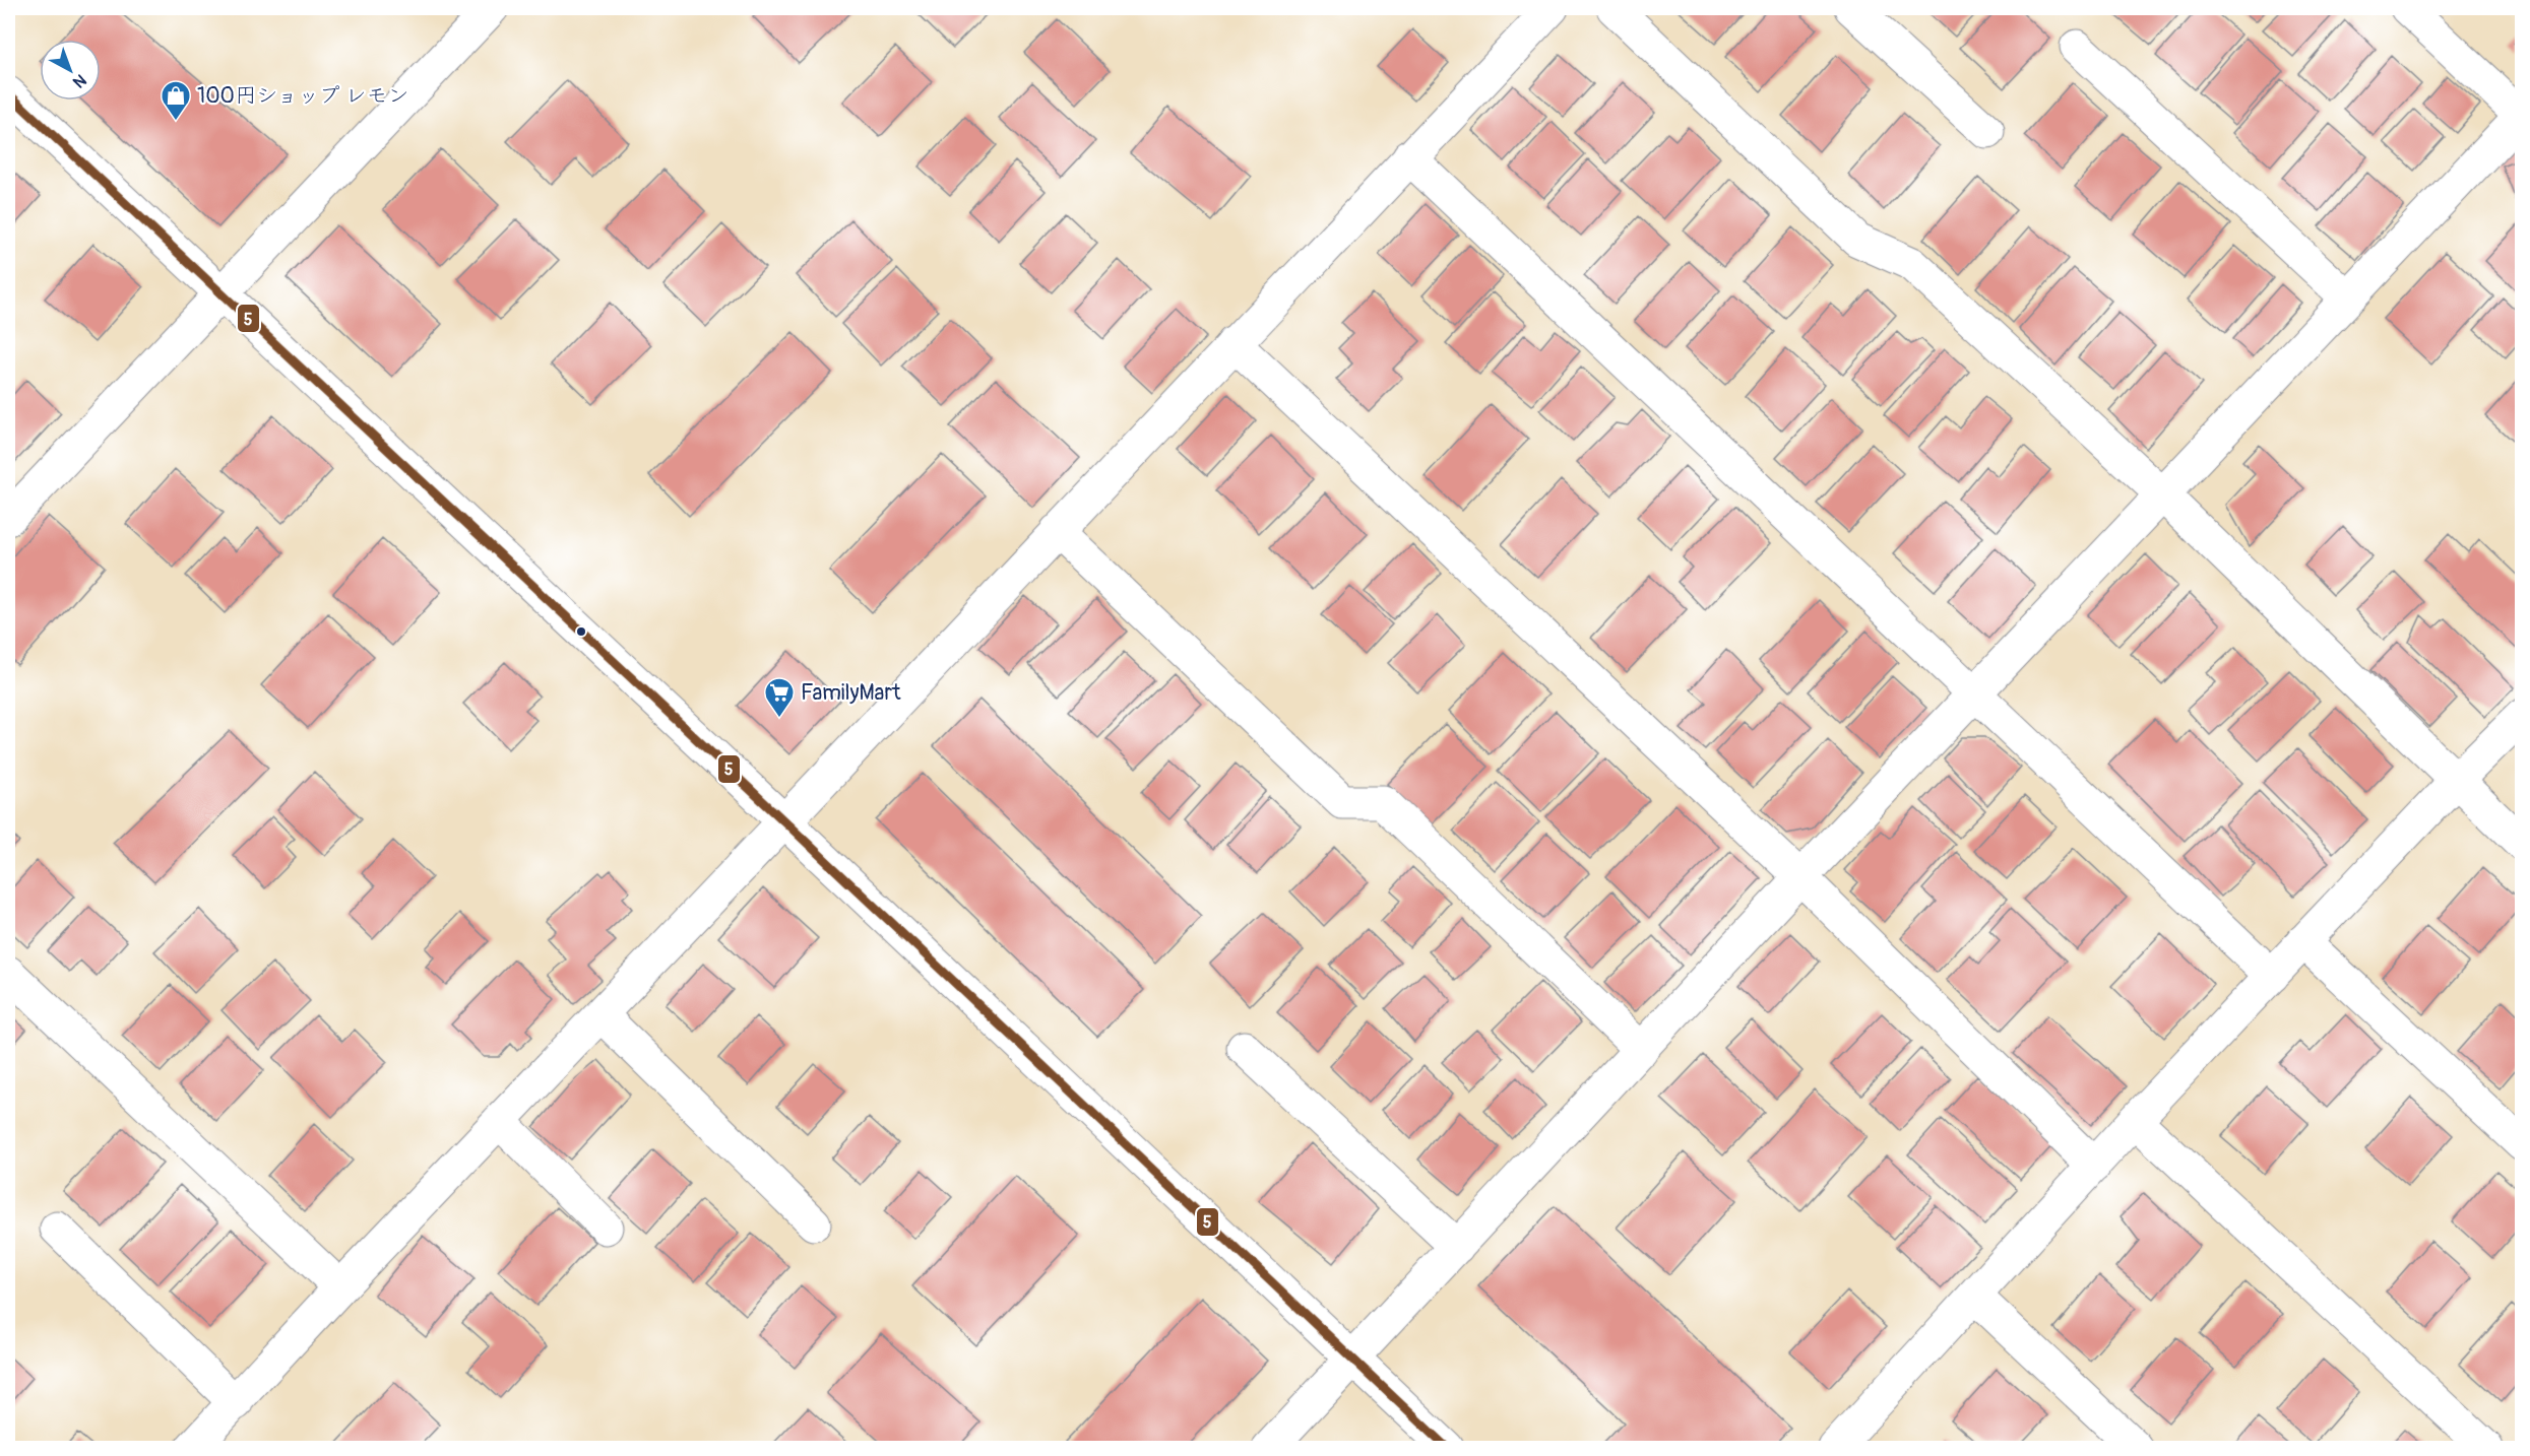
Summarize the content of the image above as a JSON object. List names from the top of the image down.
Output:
{
  "places": {
    "shop": ["100円ショップ レモン"],
    "supermarket": ["FamilyMart"]
  },
  "lines": ["transit line 5"],
  "north": "bottom right"
}
